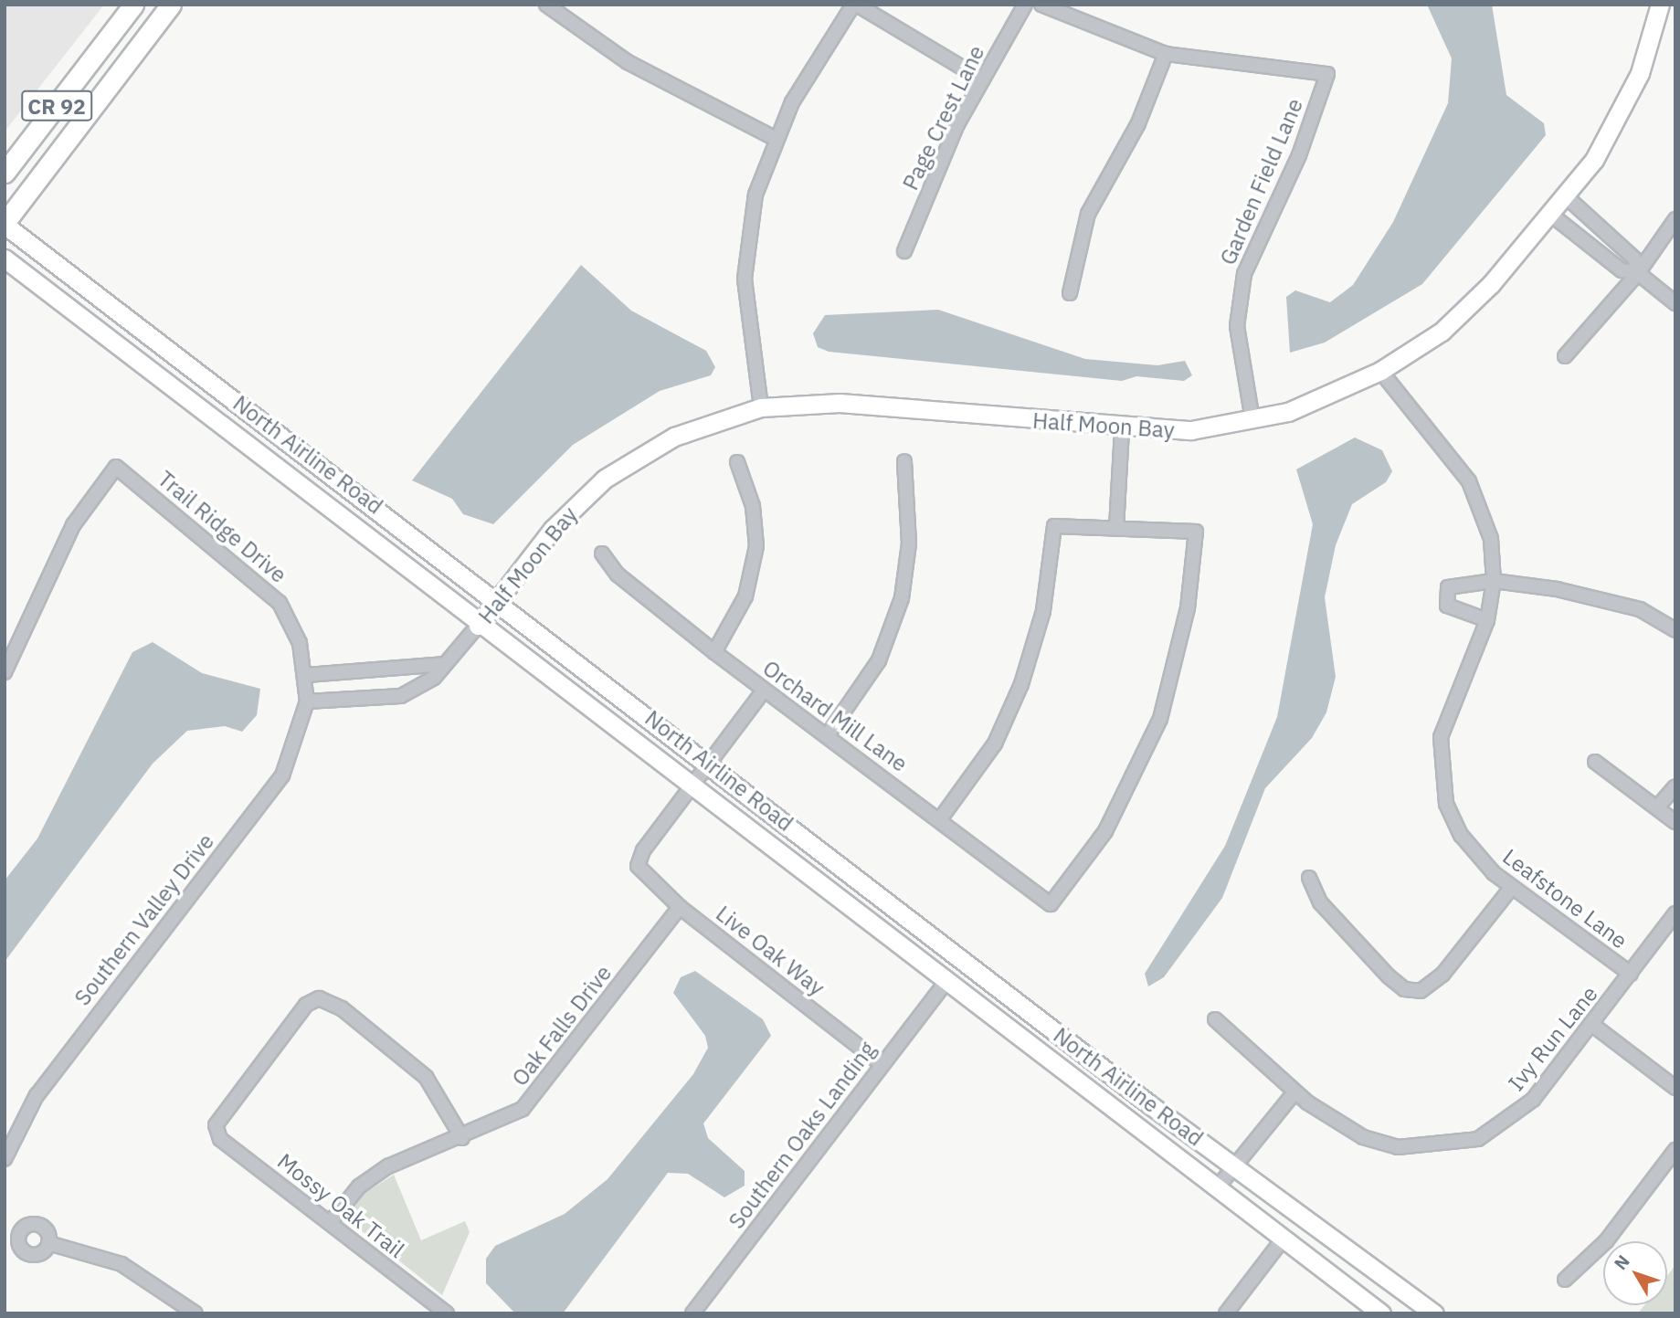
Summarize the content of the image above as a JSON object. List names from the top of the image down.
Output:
{
  "streets": {
    "main road": ["CR 92", "Half Moon Bay", "North Airline Road"],
    "street": [
      "Page Crest Lane",
      "Garden Field Lane",
      "Trail Ridge Drive",
      "Orchard Mill Lane",
      "Leafstone Lane",
      "Southern Valley Drive",
      "Live Oak Way",
      "Oak Falls Drive",
      "Ivy Run Lane",
      "Southern Oaks Landing",
      "Mossy Oak Trail"
    ]
  },
  "crossings": [
    ["CR 92", "North Airline Road"],
    ["Garden Field Lane", "Half Moon Bay"],
    ["Half Moon Bay", "North Airline Road"],
    ["Half Moon Bay", "Trail Ridge Drive"],
    ["Half Moon Bay", "Leafstone Lane"],
    ["Half Moon Bay", "Southern Valley Drive"],
    ["North Airline Road", "Live Oak Way"],
    ["North Airline Road", "Southern Oaks Landing"],
    ["Trail Ridge Drive", "Southern Valley Drive"],
    ["Leafstone Lane", "Ivy Run Lane"],
    ["Live Oak Way", "Oak Falls Drive"],
    ["Live Oak Way", "Southern Oaks Landing"],
    ["Oak Falls Drive", "Mossy Oak Trail"]
  ],
  "north": "top left"
}
